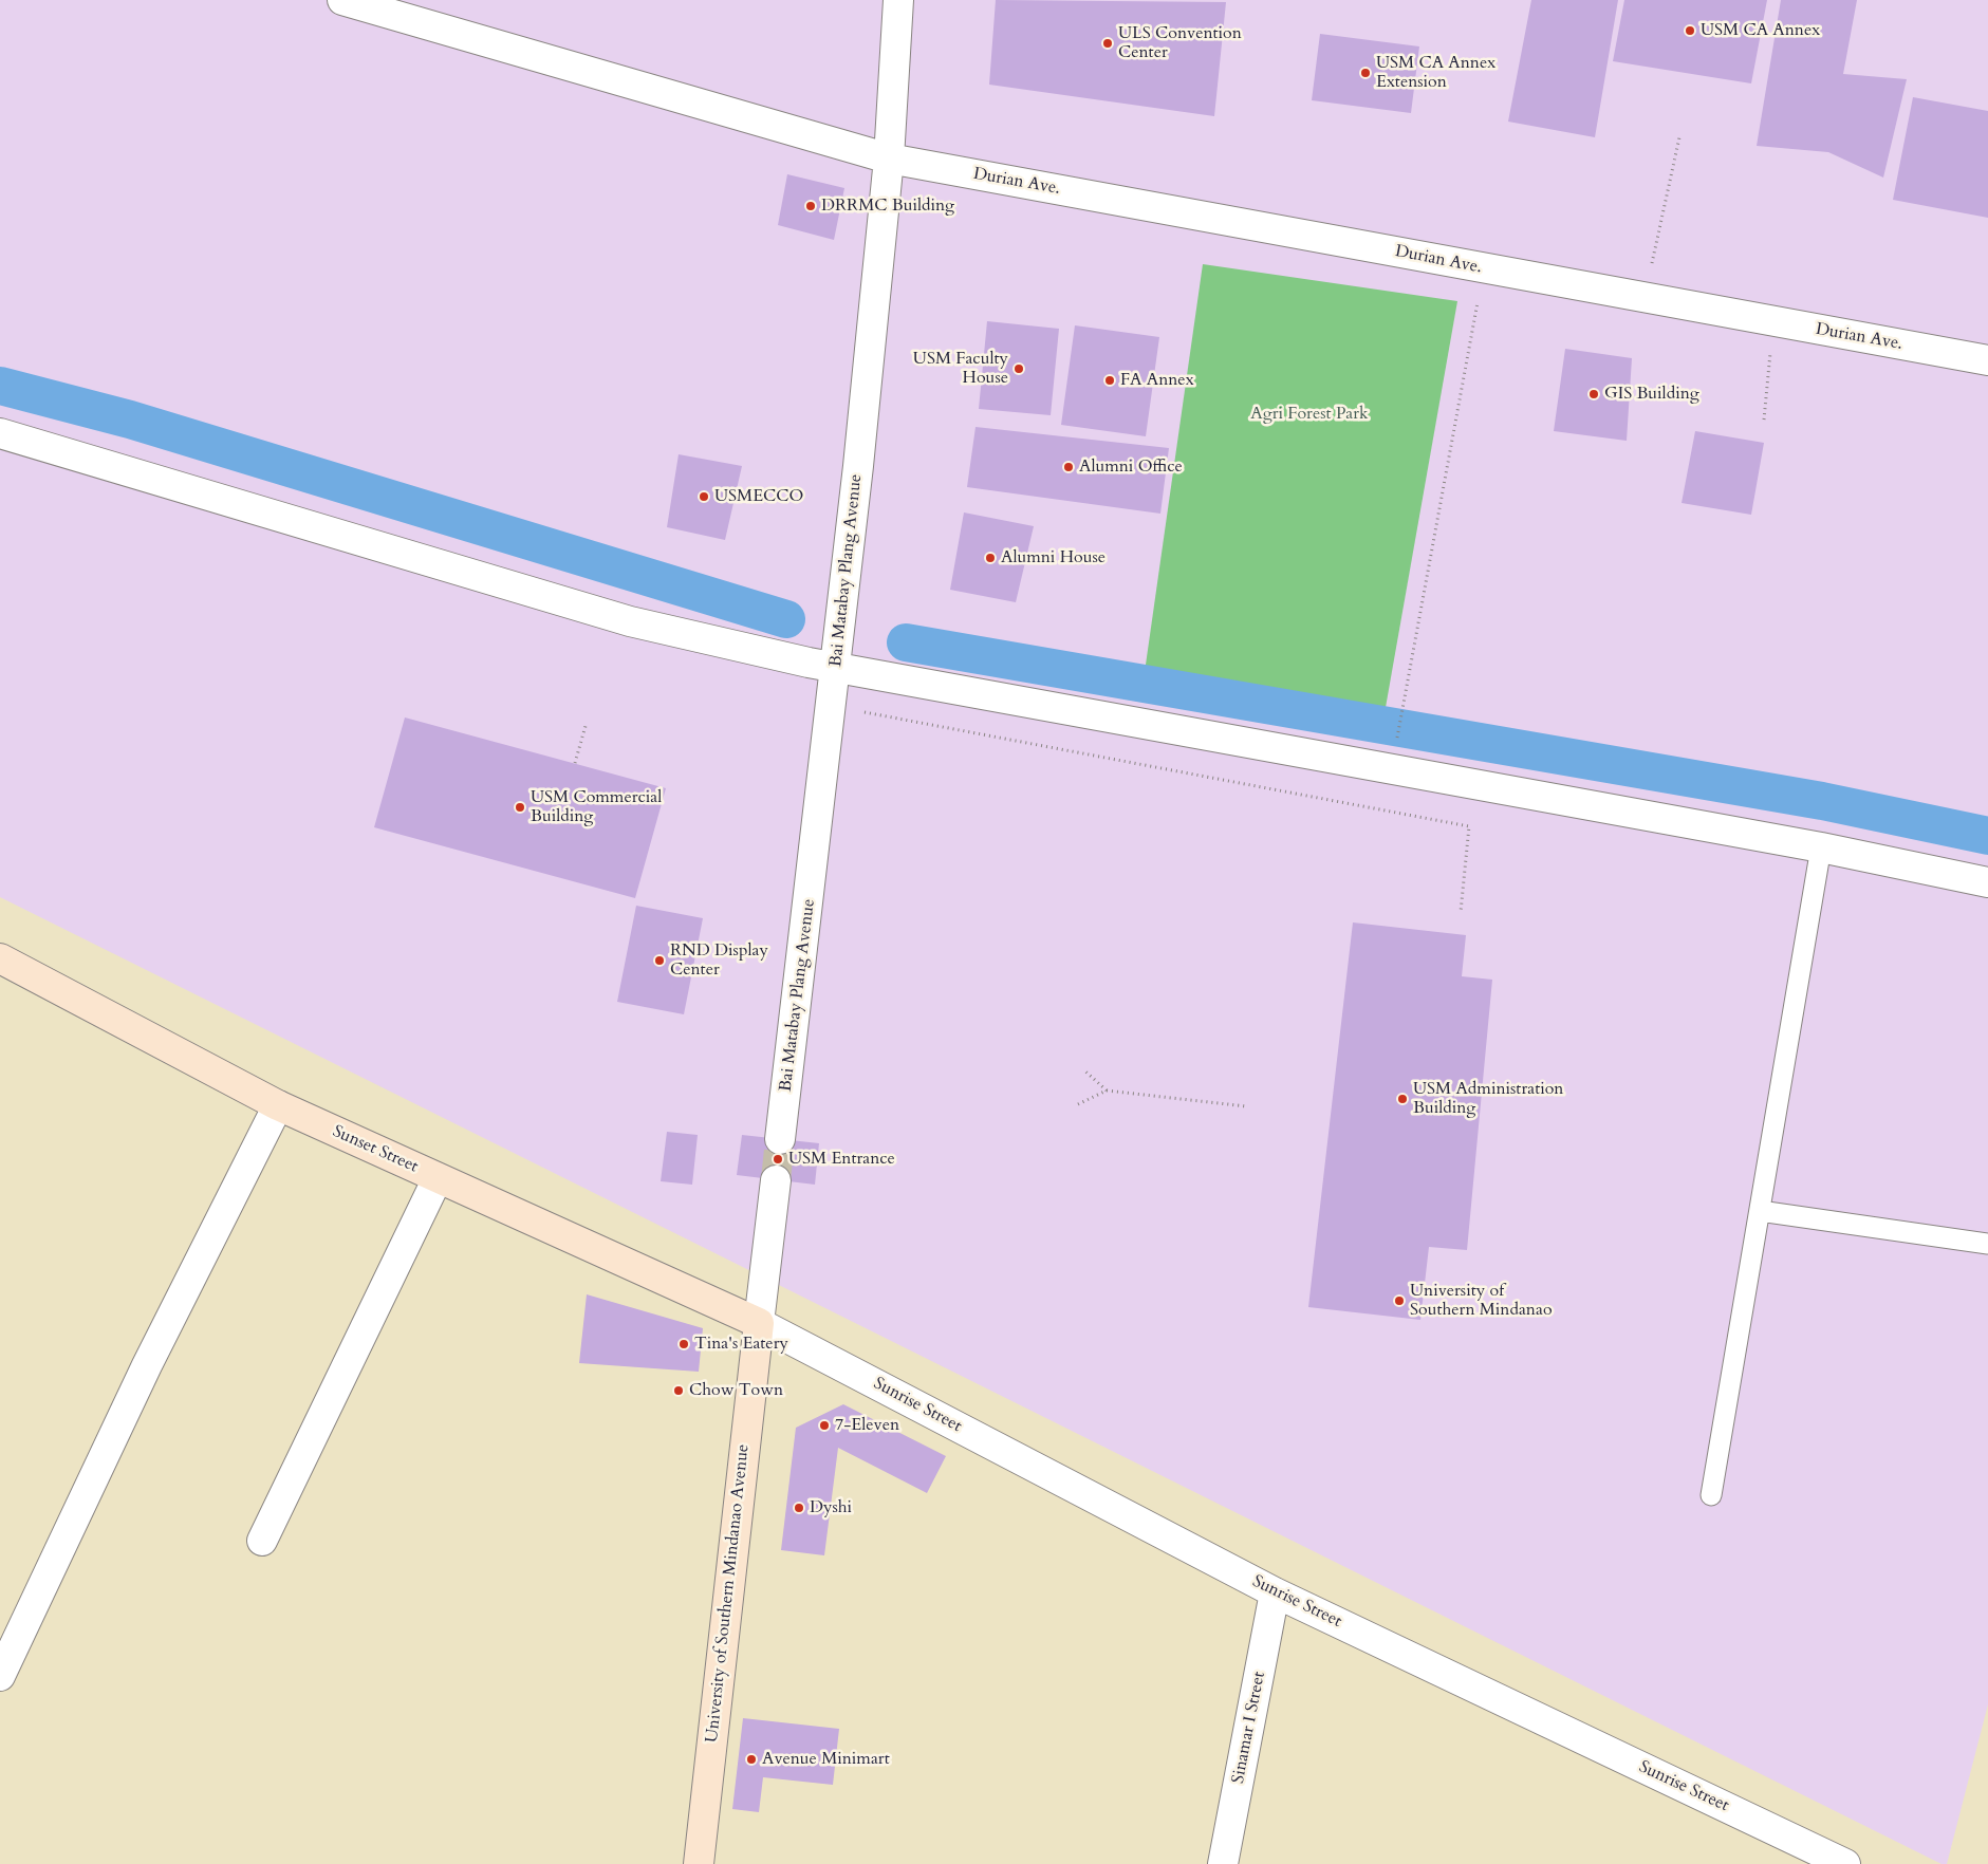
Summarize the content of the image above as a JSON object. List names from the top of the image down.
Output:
{
  "streets": {
    "street": [
      "Durian Ave.",
      "Bai Matabay Plang Avenue",
      "Sunset Street",
      "Sunrise Street",
      "University of Southern Mindanao Avenue",
      "Sinamar I Street"
    ]
  },
  "crossings": [
    ["Durian Ave.", "Bai Matabay Plang Avenue"],
    ["Sunset Street", "Sunrise Street"],
    ["Sunset Street", "University of Southern Mindanao Avenue"],
    ["Sunrise Street", "University of Southern Mindanao Avenue"],
    ["Sunrise Street", "Sinamar I Street"]
  ],
  "parks": ["Agri Forest Park"],
  "places": [
    "USM CA Annex",
    "ULS Convention Center",
    "USM CA Annex Extension",
    "DRRMC Building",
    "USM Faculty House",
    "FA Annex",
    "GIS Building",
    "Alumni Office",
    "USMECCO",
    "Alumni House",
    "USM Commercial Building",
    "RND Display Center",
    "USM Administration Building",
    "USM Entrance",
    "University of Southern Mindanao",
    "Tina's Eatery",
    "Chow Town",
    "7-Eleven",
    "Dyshi",
    "Avenue Minimart"
  ]
}
